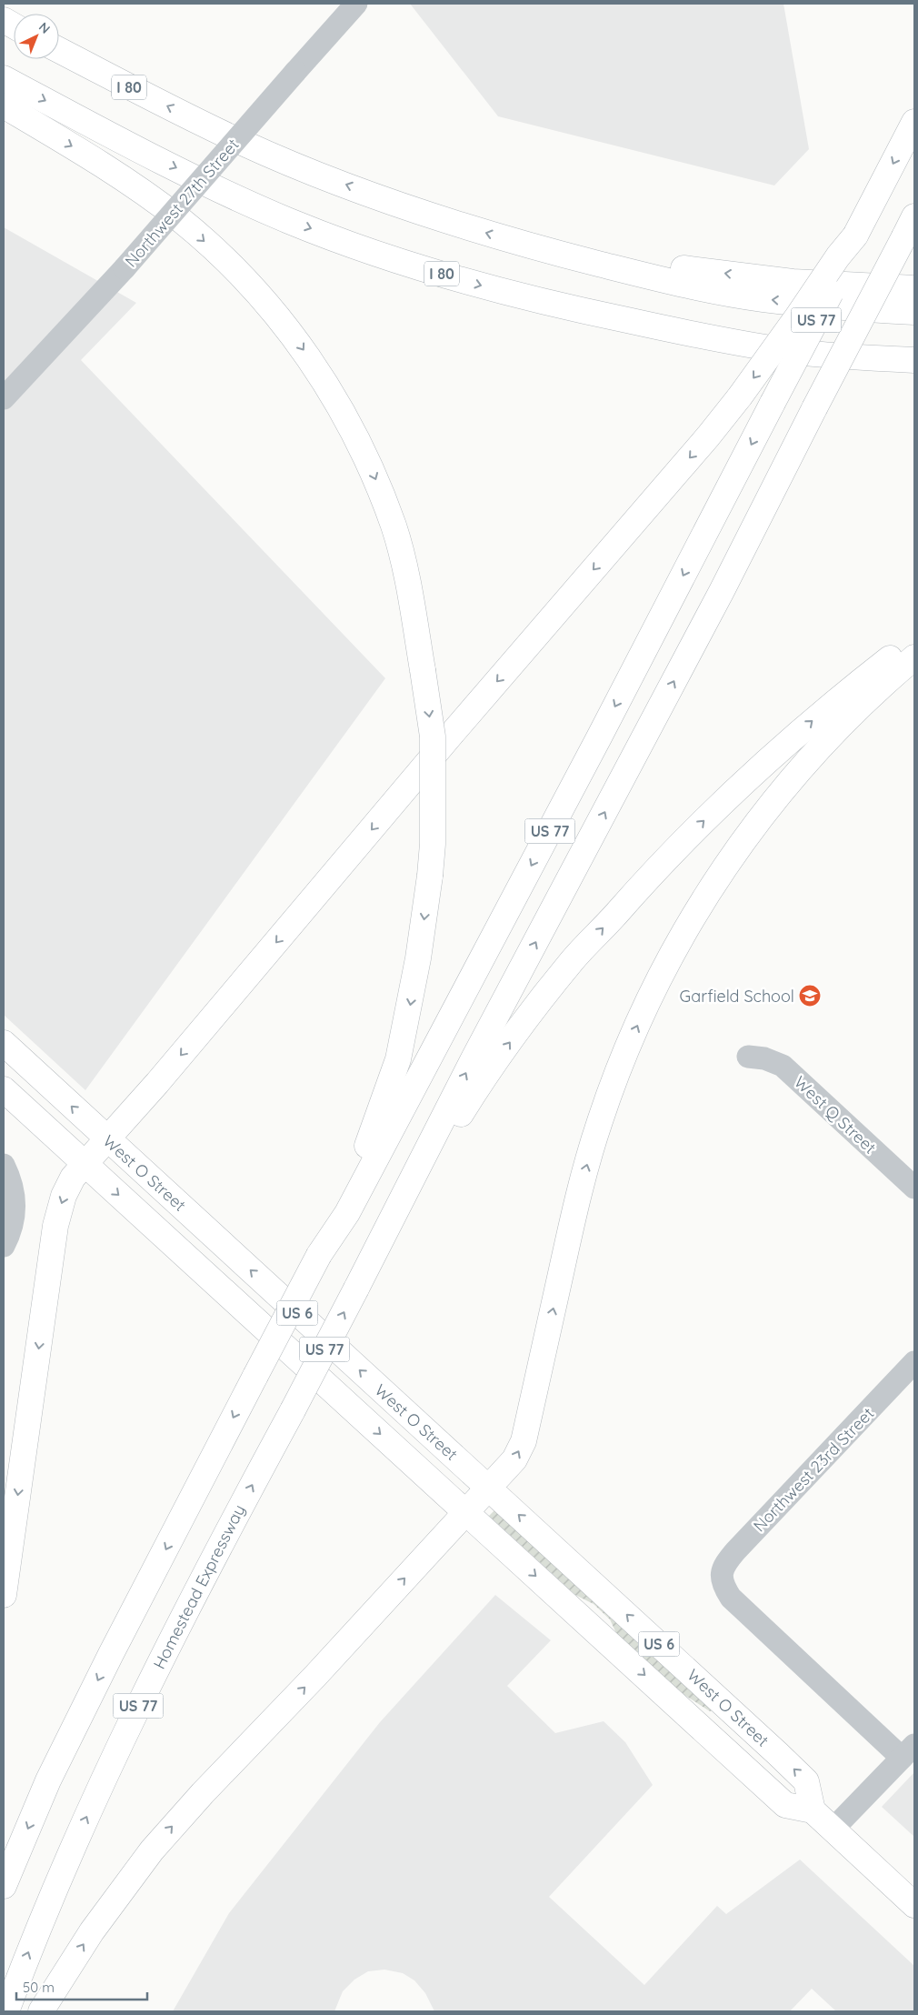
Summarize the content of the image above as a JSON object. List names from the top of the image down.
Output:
{
  "streets": {
    "main road": [
      "I 80",
      "US 77",
      "West O Street",
      "US 6",
      "Homestead Expressway"
    ],
    "street": ["Northwest 27th Street", "West Q Street", "Northwest 23rd Street"]
  },
  "crossings": [
    ["US 77", "West O Street"],
    ["US 77", "Homestead Expressway"]
  ],
  "places": {
    "school or university": ["Garfield School"]
  },
  "scale_bar": "50 m",
  "north": "top right"
}
